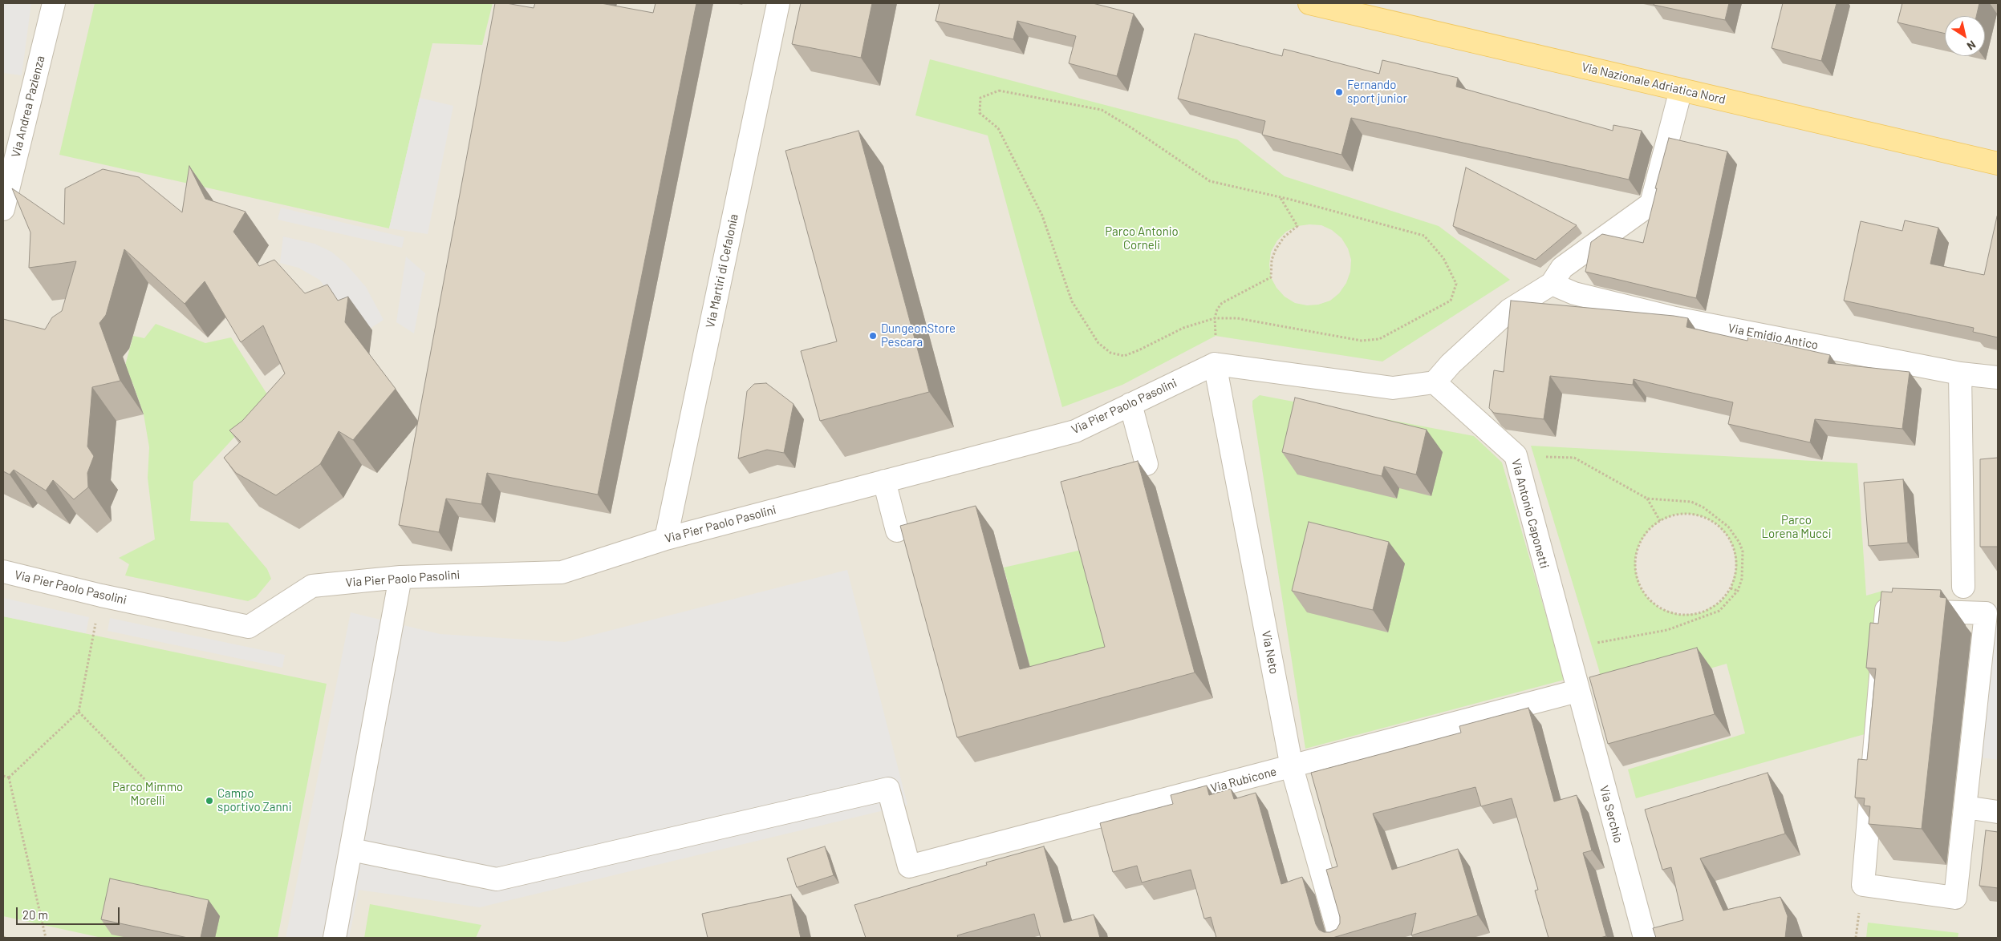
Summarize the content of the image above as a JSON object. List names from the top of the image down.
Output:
{
  "streets": {
    "main road": ["Via Nazionale Adriatica Nord"],
    "street": [
      "Via Andrea Pazienza",
      "Via Martiri di Cefalonia",
      "Via Emidio Antico",
      "Via Pier Paolo Pasolini",
      "Via Antonio Caponetti",
      "Via Neto",
      "Via Rubicone",
      "Via Serchio"
    ]
  },
  "crossings": [
    ["Via Martiri di Cefalonia", "Via Pier Paolo Pasolini"],
    ["Via Pier Paolo Pasolini", "Via Neto"],
    ["Via Antonio Caponetti", "Via Rubicone"],
    ["Via Antonio Caponetti", "Via Serchio"],
    ["Via Neto", "Via Rubicone"],
    ["Via Rubicone", "Via Serchio"]
  ],
  "parks": ["Parco Antonio Corneli", "Parco Lorena Mucci", "Parco Mimmo Morelli"],
  "places": ["Fernando sport junior", "DungeonStore Pescara", "Campo sportivo Zanni"],
  "scale_bar": "20 m",
  "north": "bottom right"
}
